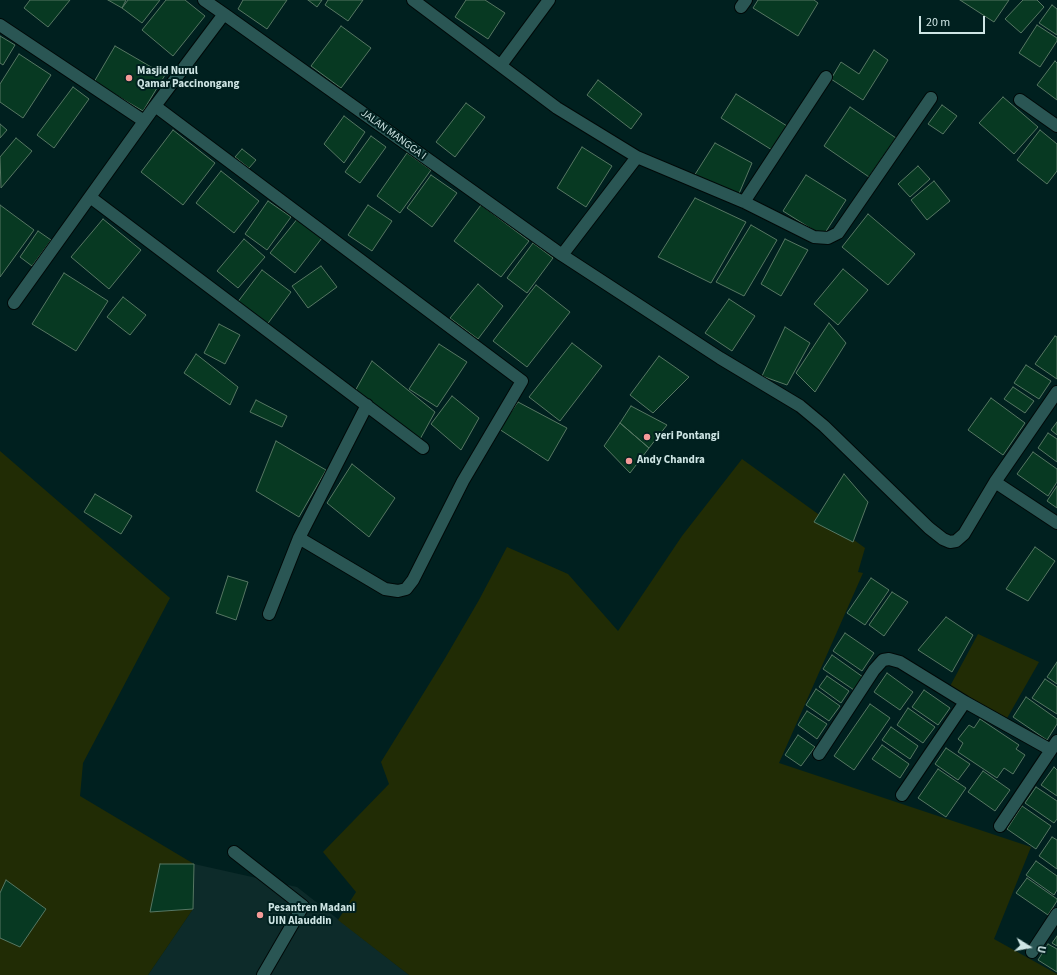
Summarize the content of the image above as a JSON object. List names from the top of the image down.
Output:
{
  "streets": {
    "street": ["JALAN MANGGA I"]
  },
  "places": [
    "Masjid Nurul Qamar Paccinongang",
    "yeri Pontangi",
    "Andy Chandra",
    "Pesantren Madani UIN Alauddin"
  ],
  "scale_bar": "20 m",
  "north": "right"
}
